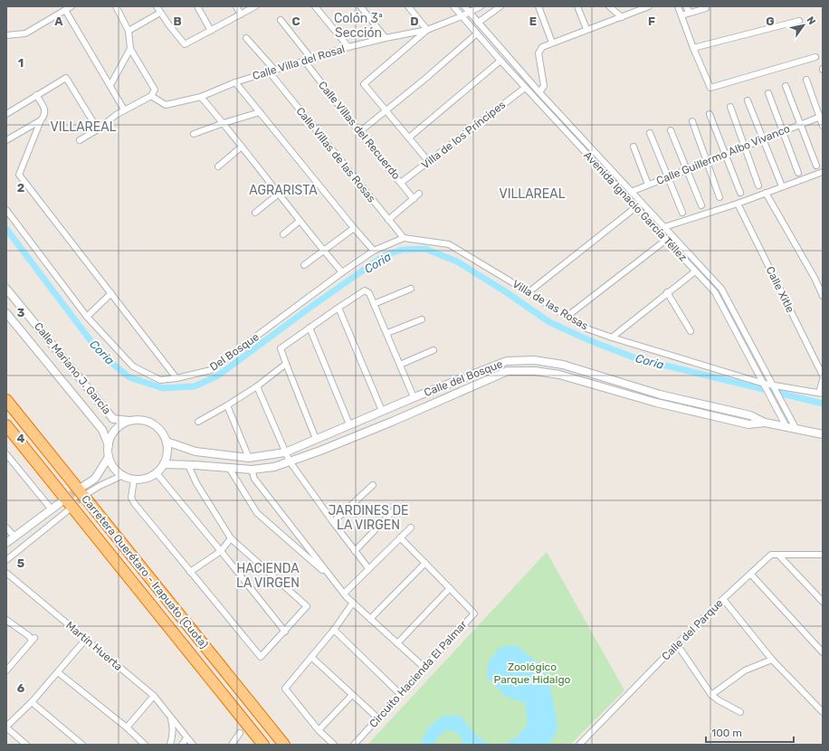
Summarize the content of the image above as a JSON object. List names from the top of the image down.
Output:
{
  "streets": {
    "highway": ["Carretera Querétaro - Irapuato (Cuota)"],
    "street": [
      "Calle Villa del Rosal",
      "Calle Villas del Recuerdo",
      "Villa de los Príncipes",
      "Calle Villas de las Rosas",
      "Calle Guillermo Albo Vivanco",
      "Avenida Ignacio García Téllez",
      "Calle Xitle",
      "Villa de las Rosas",
      "Del Bosque",
      "Calle Mariano J. García",
      "Calle del Bosque",
      "Calle del Parque",
      "Martín Huerta",
      "Circuito Hacienda El Palmar"
    ]
  },
  "crossings": [
    ["Calle Villa del Rosal", "Calle Villas del Recuerdo"],
    ["Calle Villa del Rosal", "Calle Villas de las Rosas"],
    ["Calle Villa del Rosal", "Avenida Ignacio García Téllez"],
    ["Calle Villas del Recuerdo", "Villa de los Príncipes"],
    ["Villa de los Príncipes", "Avenida Ignacio García Téllez"],
    ["Calle Villas de las Rosas", "Villa de las Rosas"],
    ["Calle Villas de las Rosas", "Del Bosque"],
    ["Calle Guillermo Albo Vivanco", "Avenida Ignacio García Téllez"],
    ["Avenida Ignacio García Téllez", "Villa de las Rosas"],
    ["Avenida Ignacio García Téllez", "Calle del Bosque"],
    ["Villa de las Rosas", "Del Bosque"],
    ["Calle Mariano J. García", "Calle del Bosque"]
  ],
  "districts": [
    "Colón 3ª Sección",
    "VILLAREAL",
    "AGRARISTA",
    "VILLAREAL",
    "JARDINES DE LA VIRGEN",
    "HACIENDA LA VIRGEN"
  ],
  "water": ["Coria"],
  "parks": ["Zoológico Parque Hidalgo"],
  "scale_bar": "100 m",
  "north": "top right",
  "grid": {
    "columns": [
      "A",
      "B",
      "C",
      "D",
      "E",
      "F",
      "G"
    ],
    "rows": [
      "1",
      "2",
      "3",
      "4",
      "5",
      "6"
    ]
  }
}
